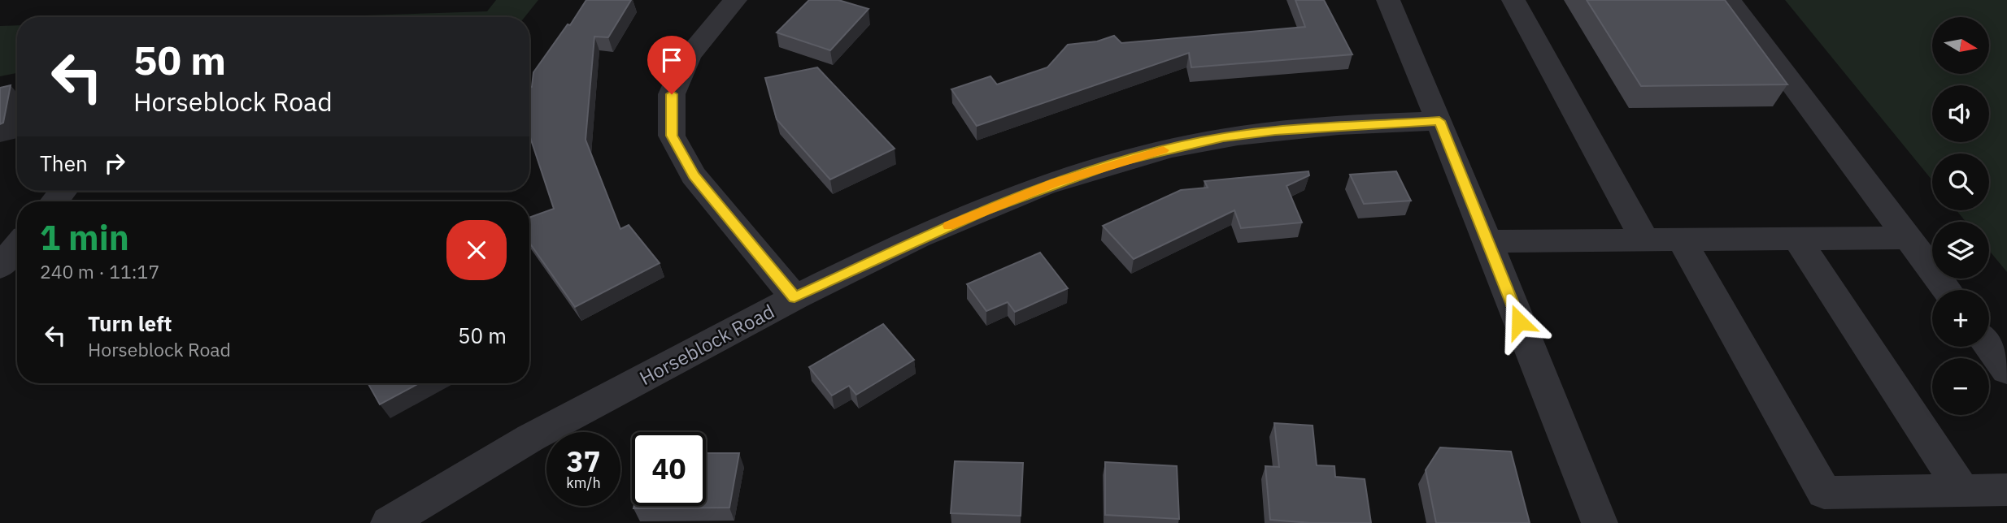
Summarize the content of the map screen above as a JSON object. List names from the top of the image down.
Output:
{
  "streets": {
    "street": ["Horseblock Road"]
  },
  "north": "right",
  "page": {
    "map_buttons": ["+", "−"],
    "turn": ["50 m", "Horseblock Road"],
    "then": "Then",
    "heading": ["1 min", "240 m · 11:17"],
    "list": [
      {
        "name": "Turn left",
        "note": "Horseblock Road",
        "value": "50 m"
      }
    ],
    "speed": "37 km/h",
    "limit": "40"
  }
}
